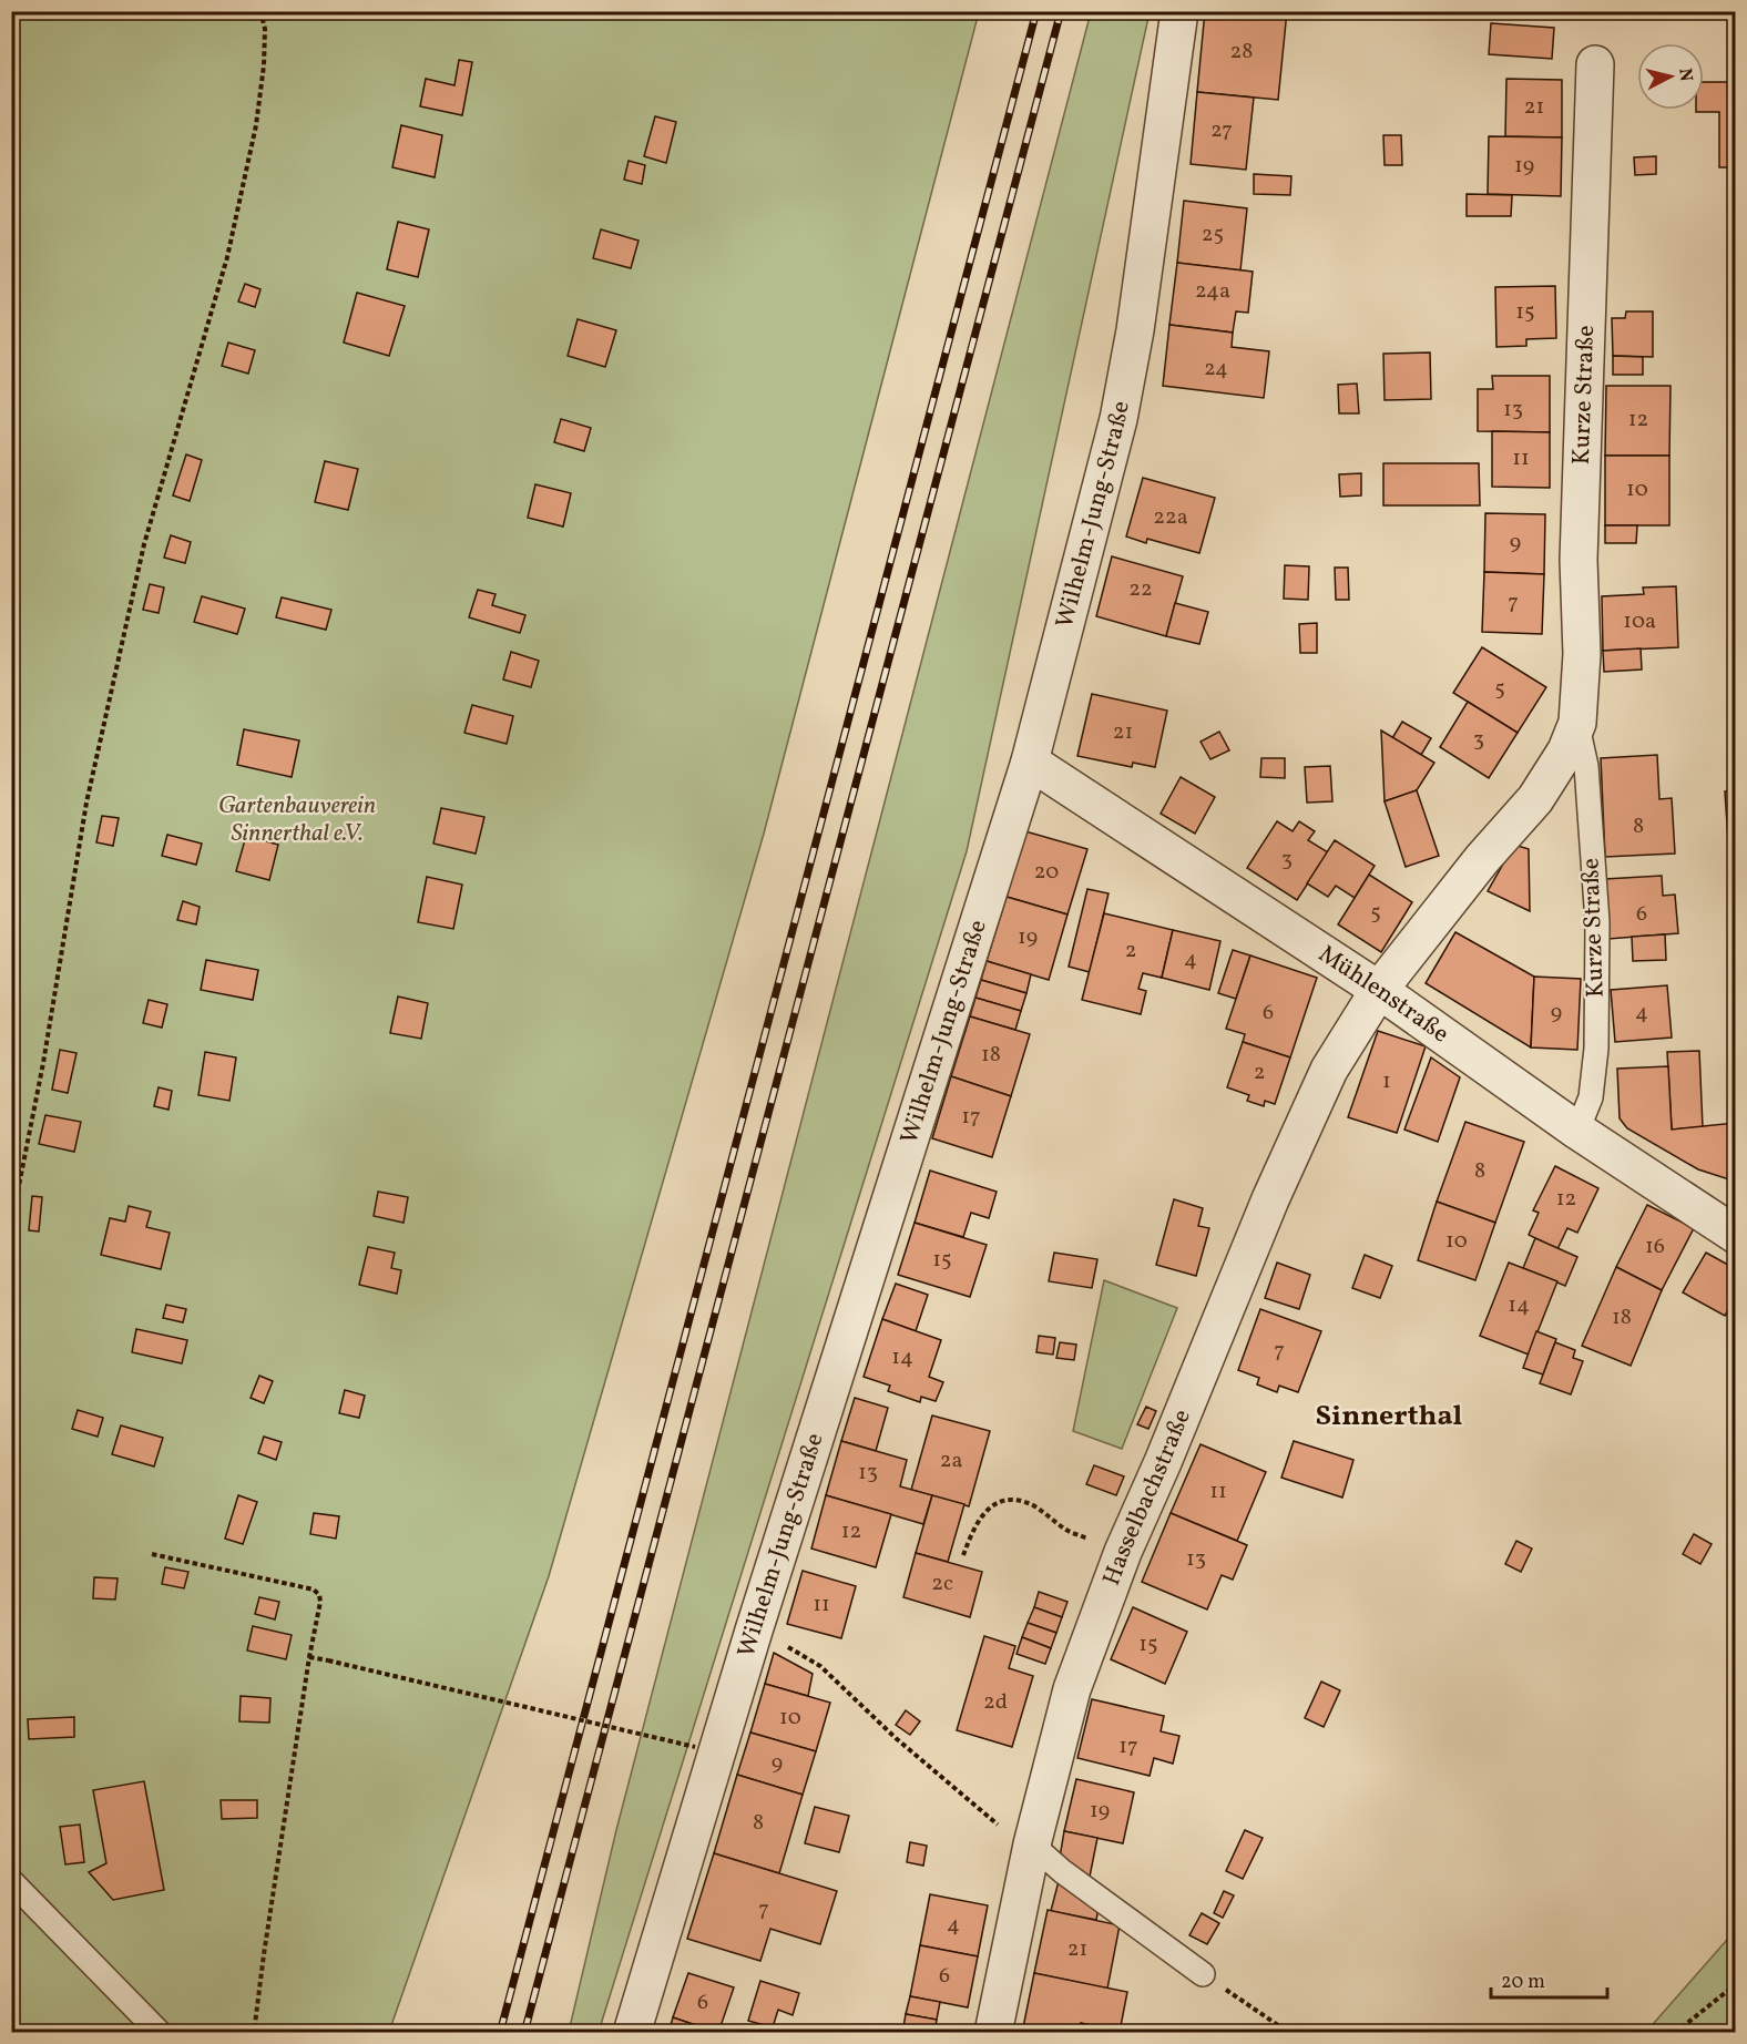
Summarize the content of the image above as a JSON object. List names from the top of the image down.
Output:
{
  "streets": {
    "street": [
      "Kurze Straße",
      "Wilhelm-Jung-Straße",
      "Mühlenstraße",
      "Hasselbachstraße"
    ]
  },
  "crossings": [
    ["Kurze Straße", "Mühlenstraße"],
    ["Kurze Straße", "Hasselbachstraße"],
    ["Wilhelm-Jung-Straße", "Mühlenstraße"],
    ["Mühlenstraße", "Hasselbachstraße"]
  ],
  "districts": ["Sinnerthal"],
  "parks": ["Gartenbauverein Sinnerthal e.V."],
  "house_numbers": [
    "28",
    "21",
    "27",
    "19",
    "25",
    "24a",
    "15",
    "24",
    "13",
    "12",
    "11",
    "10",
    "22a",
    "9",
    "22",
    "7",
    "10a",
    "5",
    "21",
    "3",
    "8",
    "3",
    "20",
    "5",
    "6",
    "19",
    "2",
    "4",
    "6",
    "9",
    "4",
    "18",
    "2",
    "1",
    "17",
    "8",
    "12",
    "10",
    "16",
    "15",
    "14",
    "18",
    "7",
    "14",
    "2a",
    "13",
    "11",
    "12",
    "13",
    "2c",
    "11",
    "15",
    "2d",
    "10",
    "17",
    "9",
    "19",
    "8",
    "7",
    "4",
    "21",
    "6",
    "6"
  ],
  "scale_bar": "20 m",
  "north": "right"
}
